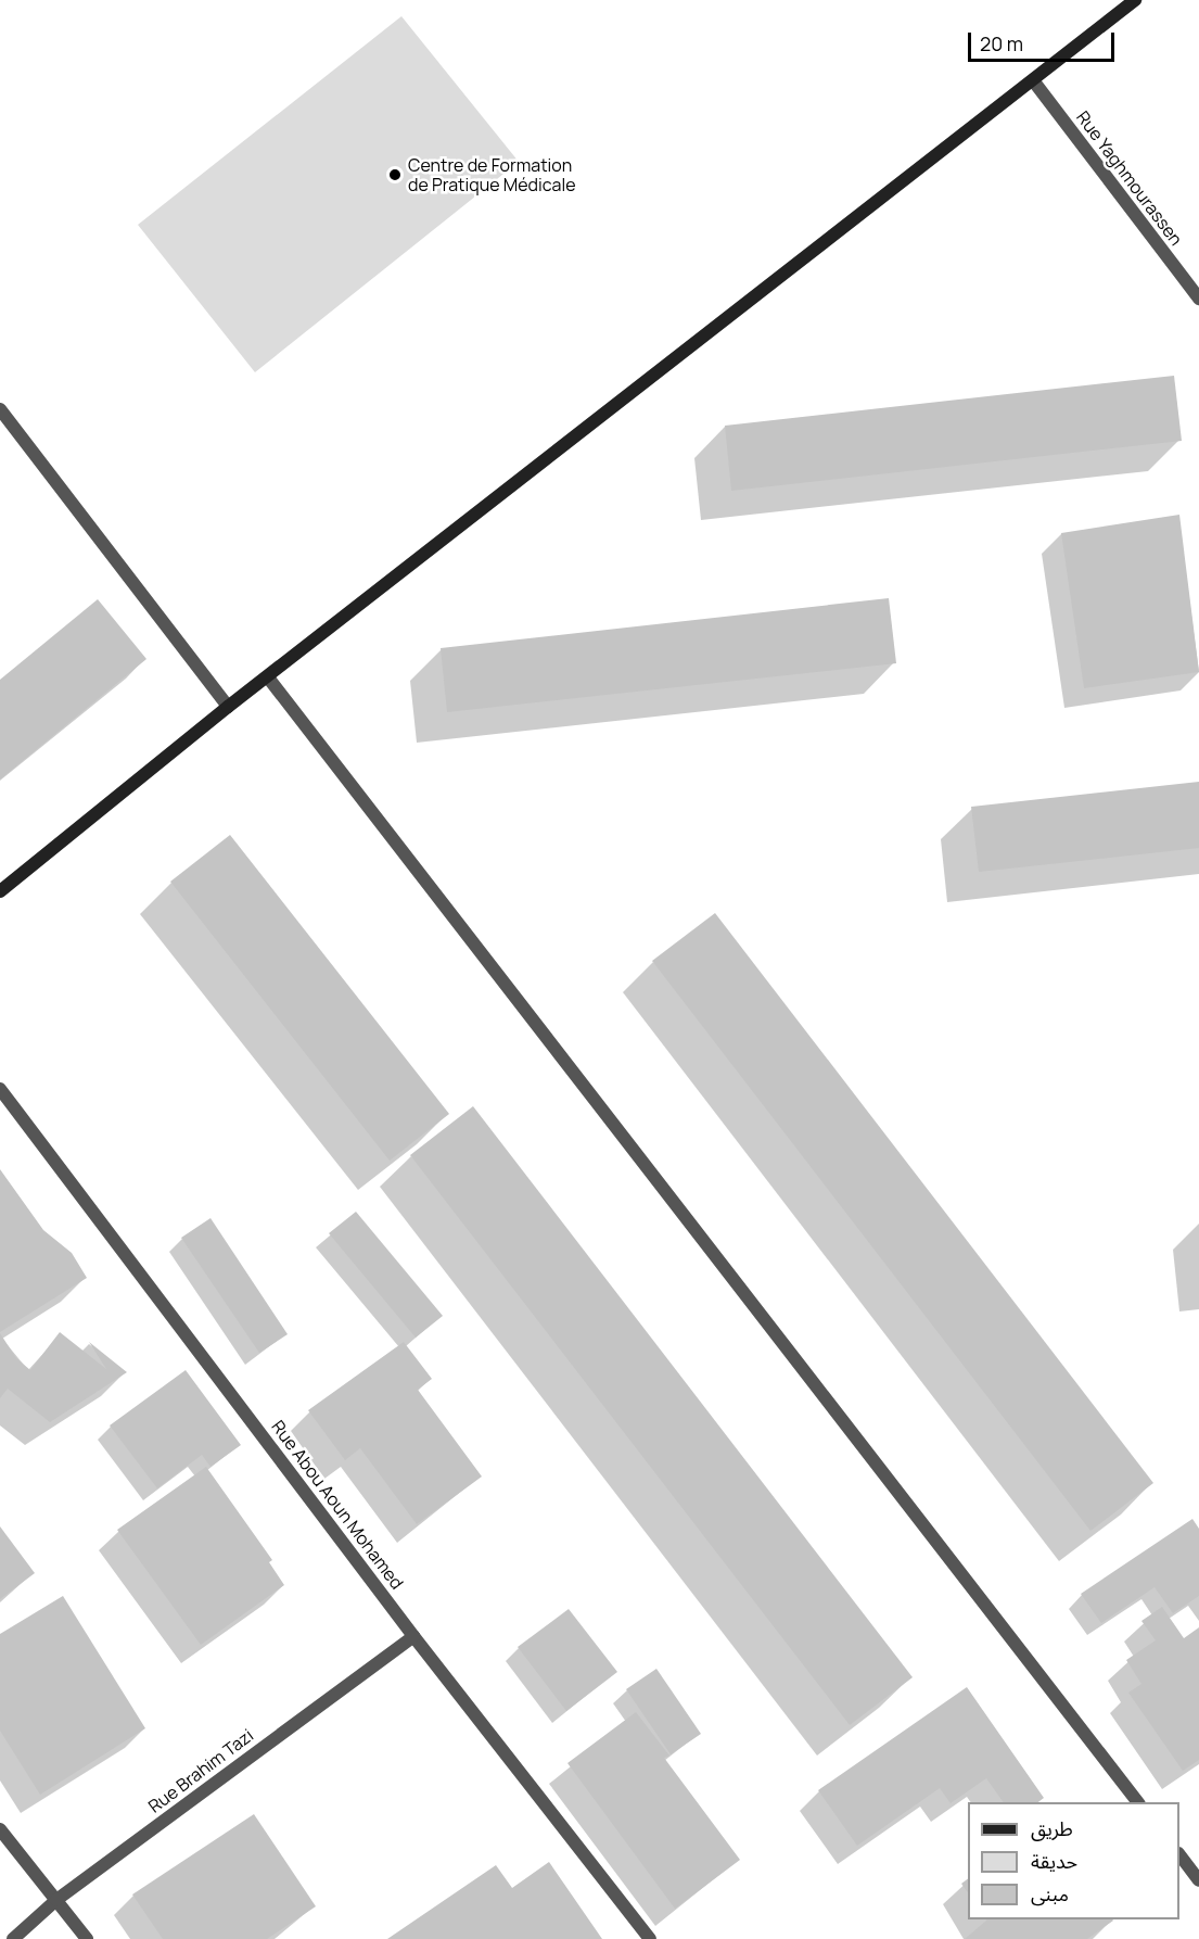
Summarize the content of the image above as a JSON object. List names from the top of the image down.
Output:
{
  "streets": {
    "street": ["Rue Yaghmourassen", "Rue Abou Aoun Mohamed", "Rue Brahim Tazi"]
  },
  "crossings": [
    ["Rue Abou Aoun Mohamed", "Rue Brahim Tazi"]
  ],
  "places": ["Centre de Formation de Pratique Médicale"],
  "legend": ["طريق", "حديقة", "مبنى"],
  "scale_bar": "20 m"
}
